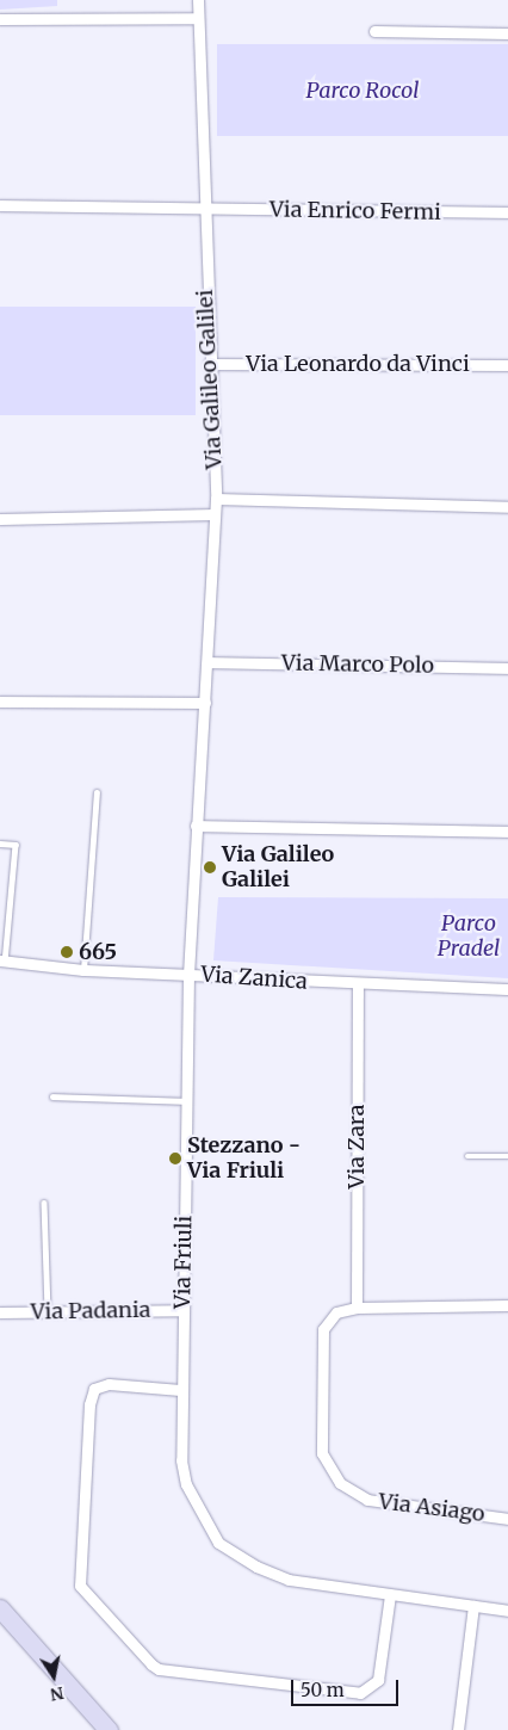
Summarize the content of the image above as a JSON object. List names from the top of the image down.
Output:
{
  "streets": {
    "street": [
      "Via Enrico Fermi",
      "Via Leonardo da Vinci",
      "Via Galileo Galilei",
      "Via Marco Polo",
      "Via Zanica",
      "Via Zara",
      "Via Friuli",
      "Via Padania",
      "Via Asiago"
    ]
  },
  "crossings": [
    ["Via Enrico Fermi", "Via Galileo Galilei"],
    ["Via Leonardo da Vinci", "Via Galileo Galilei"],
    ["Via Galileo Galilei", "Via Marco Polo"],
    ["Via Galileo Galilei", "Via Zanica"],
    ["Via Galileo Galilei", "Via Friuli"],
    ["Via Zanica", "Via Zara"],
    ["Via Zanica", "Via Friuli"],
    ["Via Zara", "Via Asiago"],
    ["Via Friuli", "Via Padania"]
  ],
  "parks": ["Parco Rocol", "Parco Pradel"],
  "places": ["Via Galileo Galilei", "665", "Stezzano - Via Friuli"],
  "scale_bar": "50 m",
  "north": "bottom"
}
